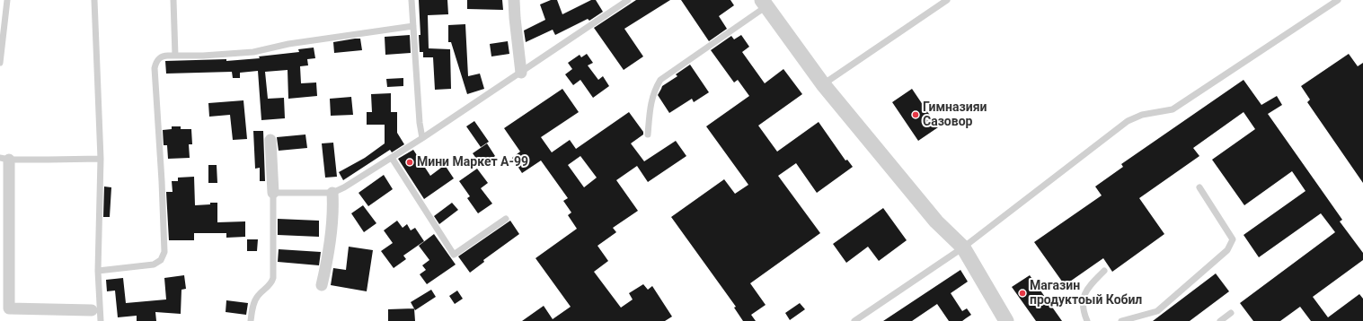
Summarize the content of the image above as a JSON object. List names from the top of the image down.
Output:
{
  "places": ["Гимназияи Сазовор", "Мини Маркет А-99", "Магазин продуктоый Кобил"]
}
